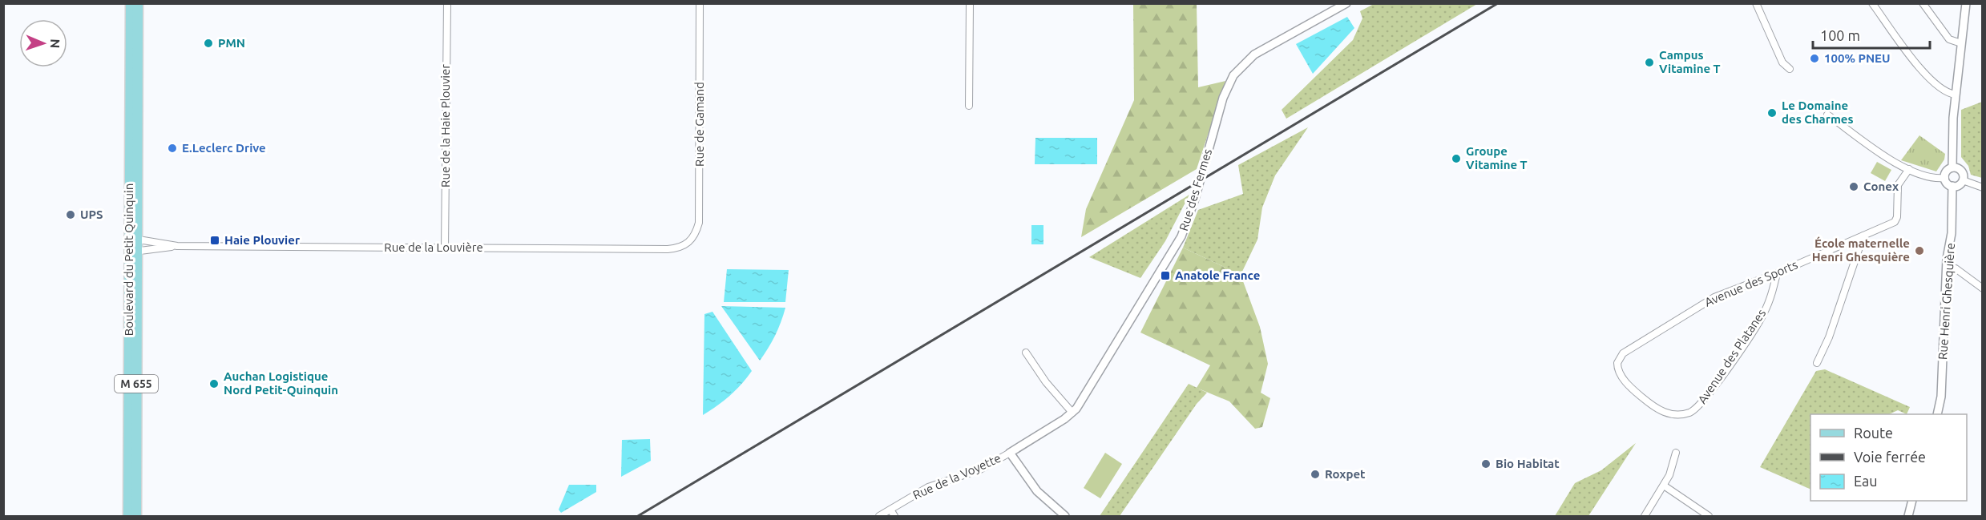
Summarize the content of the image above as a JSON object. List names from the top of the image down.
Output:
{
  "streets": {
    "main road": ["Boulevard du Petit Quinquin", "M 655"],
    "street": [
      "Rue de Gamand",
      "Rue de la Haie Plouvier",
      "Rue des Fermes",
      "Rue de la Louvière",
      "Avenue des Sports",
      "Rue Henri Ghesquière",
      "Avenue des Platanes",
      "Rue de la Voyette"
    ]
  },
  "crossings": [
    ["Rue de Gamand", "Rue de la Louvière"],
    ["Rue de la Haie Plouvier", "Rue de la Louvière"],
    ["Rue des Fermes", "Rue de la Voyette"],
    ["Rue de la Louvière", "Boulevard du Petit Quinquin"],
    ["Avenue des Sports", "Avenue des Platanes"]
  ],
  "places": {
    "other": [
      "PMN",
      "100% PNEU",
      "Campus Vitamine T",
      "Le Domaine des Charmes",
      "E.Leclerc Drive",
      "Groupe Vitamine T",
      "Conex",
      "UPS",
      "École maternelle Henri Ghesquière",
      "Auchan Logistique Nord Petit-Quinquin",
      "Bio Habitat",
      "Roxpet"
    ],
    "transit": ["Haie Plouvier", "Anatole France"]
  },
  "legend": ["Route", "Voie ferrée", "Eau"],
  "scale_bar": "100 m",
  "north": "right"
}
